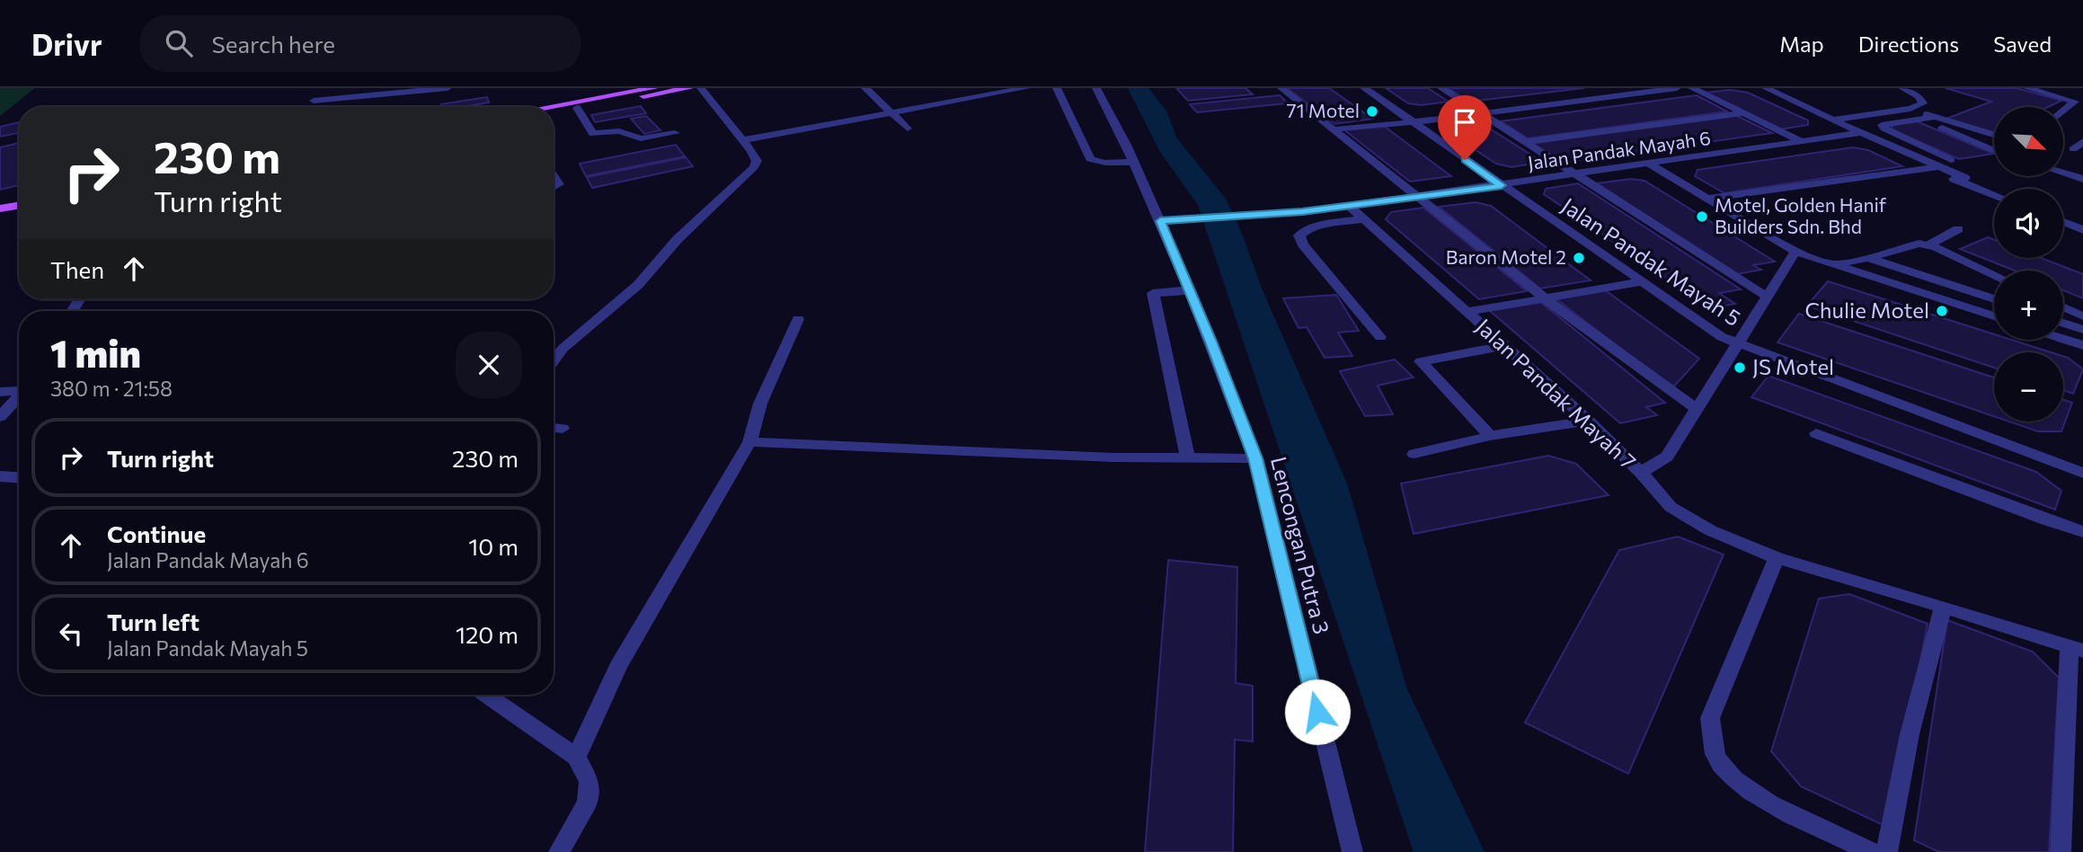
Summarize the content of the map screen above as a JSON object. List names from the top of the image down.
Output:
{
  "streets": {
    "street": [
      "Jalan Pandak Mayah 6",
      "Jalan Pandak Mayah 5",
      "Jalan Pandak Mayah 7",
      "Lencongan Putra 3"
    ]
  },
  "crossings": [
    ["Jalan Pandak Mayah 6", "Jalan Pandak Mayah 5"],
    ["Jalan Pandak Mayah 6", "Jalan Pandak Mayah 7"],
    ["Jalan Pandak Mayah 6", "Lencongan Putra 3"]
  ],
  "places": [
    "71 Motel",
    "Motel, Golden Hanif Builders Sdn. Bhd",
    "Baron Motel 2",
    "Chulie Motel",
    "JS Motel"
  ],
  "north": "bottom right",
  "page": {
    "header": "Drivr",
    "search": "Search here",
    "nav": ["Map", "Directions", "Saved"],
    "map_buttons": ["+", "−"],
    "turn": ["230 m", "Turn right"],
    "then": "Then",
    "heading": ["1 min", "380 m · 21:58"],
    "list": [
      {
        "name": "Turn right",
        "value": "230 m"
      },
      {
        "name": "Continue",
        "note": "Jalan Pandak Mayah 6",
        "value": "10 m"
      },
      {
        "name": "Turn left",
        "note": "Jalan Pandak Mayah 5",
        "value": "120 m"
      }
    ]
  }
}
